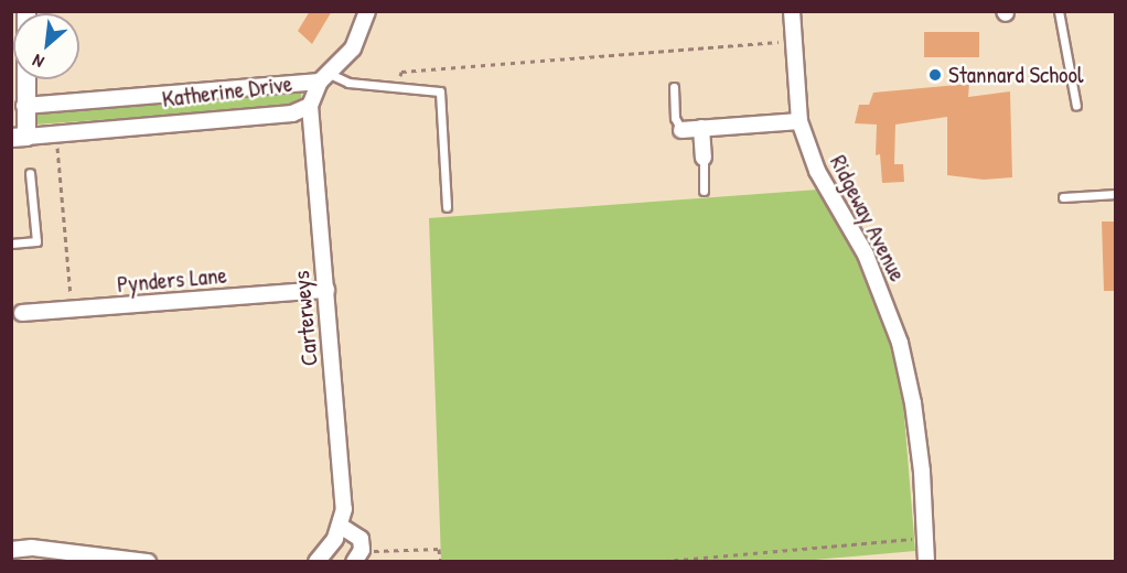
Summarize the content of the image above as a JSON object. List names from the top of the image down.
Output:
{
  "streets": {
    "street": [
      "Katherine Drive",
      "Ridgeway Avenue",
      "Pynders Lane",
      "Carterweys"
    ]
  },
  "crossings": [
    ["Katherine Drive", "Carterweys"],
    ["Pynders Lane", "Carterweys"]
  ],
  "places": ["Stannard School"],
  "north": "bottom left"
}
